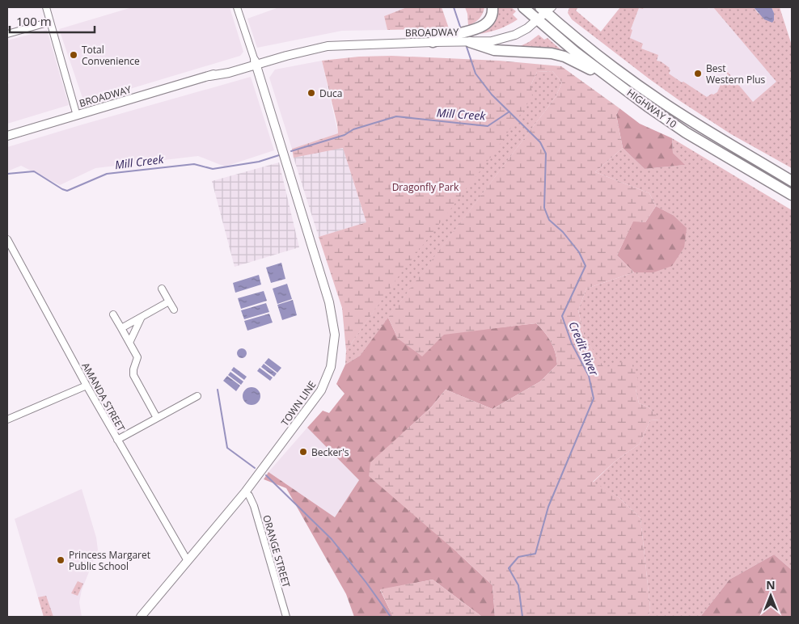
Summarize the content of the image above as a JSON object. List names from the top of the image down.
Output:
{
  "streets": {
    "highway": ["HIGHWAY 10"],
    "main road": ["BROADWAY", "TOWN LINE"],
    "street": ["AMANDA STREET", "ORANGE STREET"]
  },
  "crossings": [
    ["BROADWAY", "HIGHWAY 10"],
    ["BROADWAY", "TOWN LINE"],
    ["AMANDA STREET", "TOWN LINE"],
    ["TOWN LINE", "ORANGE STREET"]
  ],
  "water": ["Mill Creek", "Credit River"],
  "parks": ["Dragonfly Park"],
  "places": [
    "Total Convenience",
    "Best Western Plus",
    "Duca",
    "Becker's",
    "Princess Margaret Public School"
  ],
  "scale_bar": "100 m",
  "north": "top"
}
